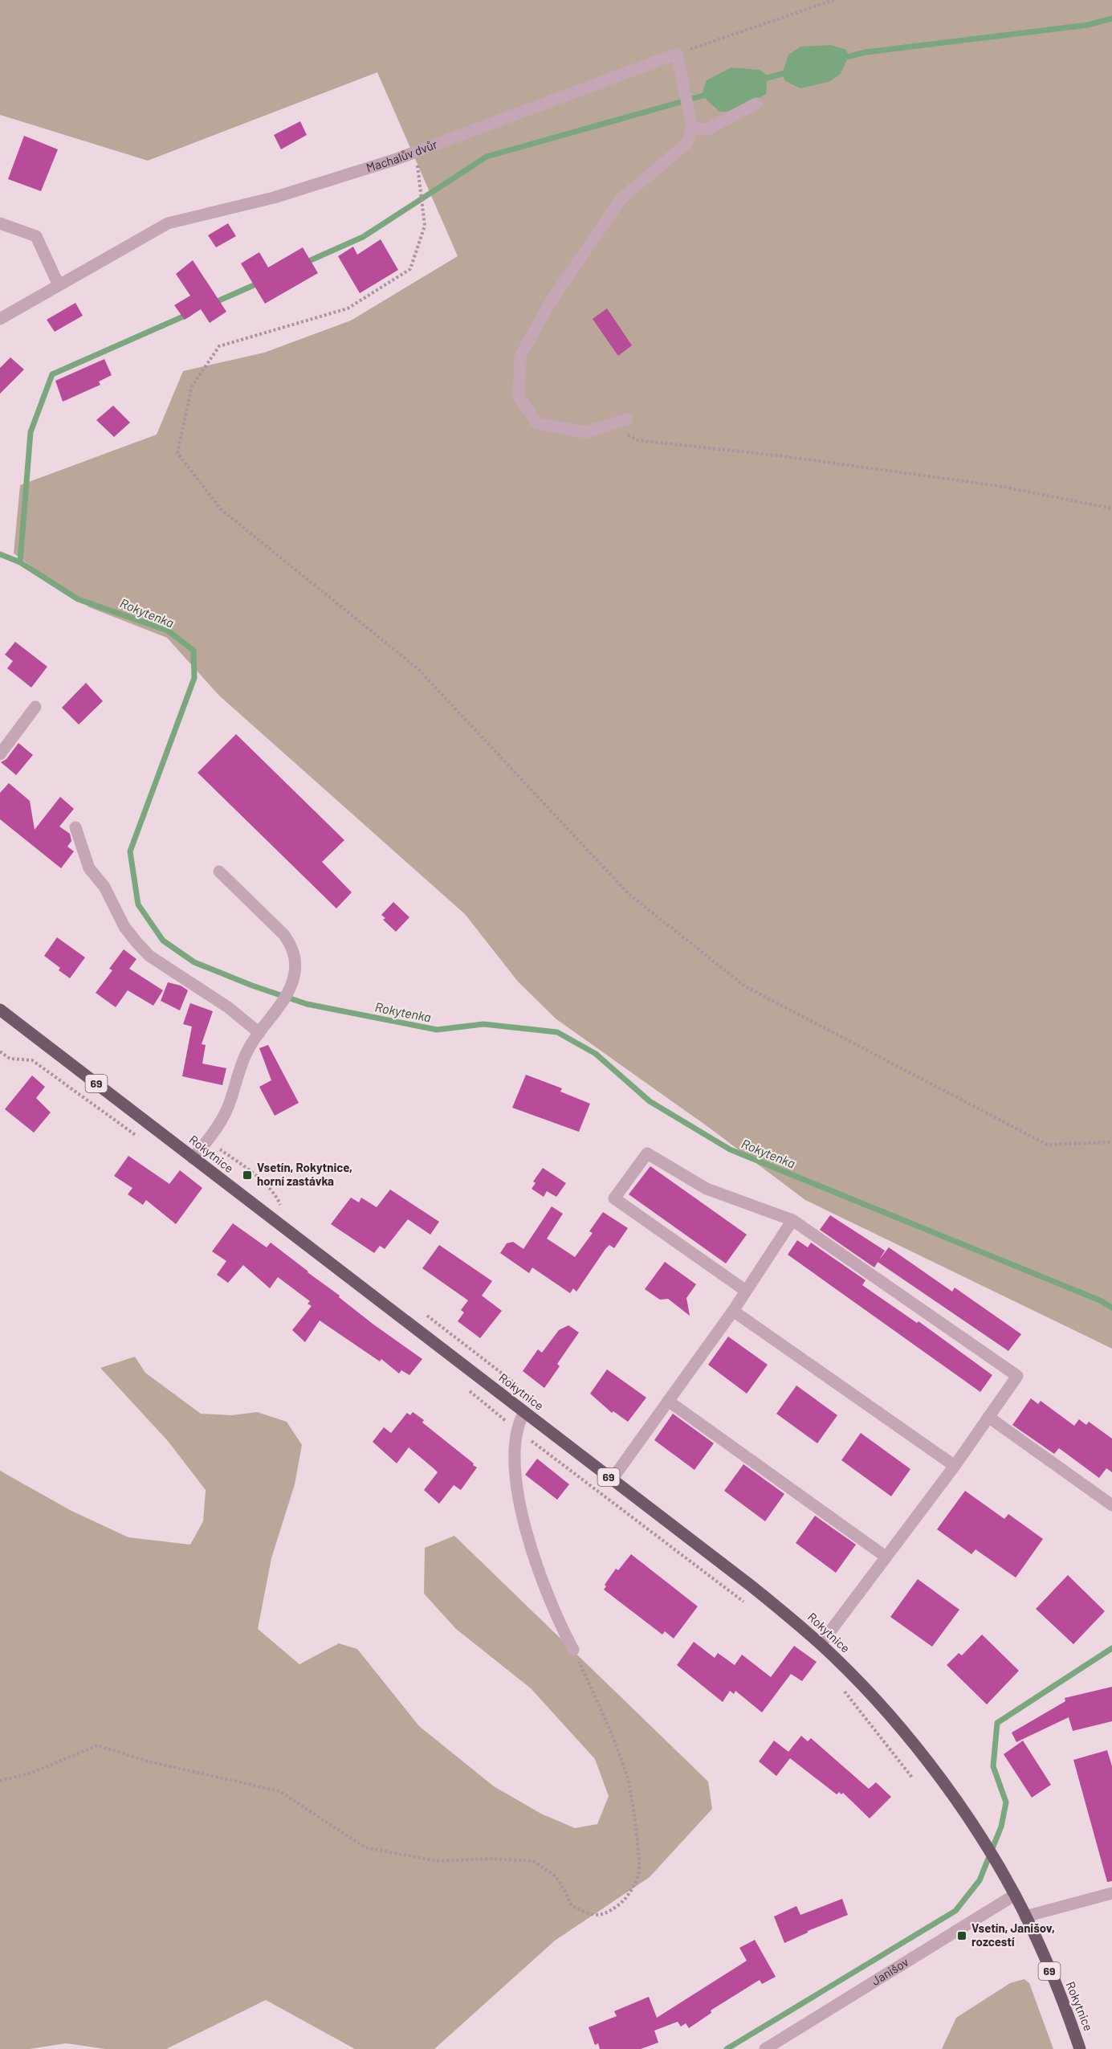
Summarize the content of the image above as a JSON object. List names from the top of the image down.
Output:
{
  "streets": {
    "main road": ["69", "Rokytnice"],
    "street": ["Machalův dvůr", "Janišov"]
  },
  "crossings": [
    ["Rokytnice", "Janišov"]
  ],
  "water": ["Rokytenka"],
  "places": {
    "transit": ["Vsetín, Rokytnice, horní zastávka", "Vsetín, Janišov, rozcestí"]
  }
}
